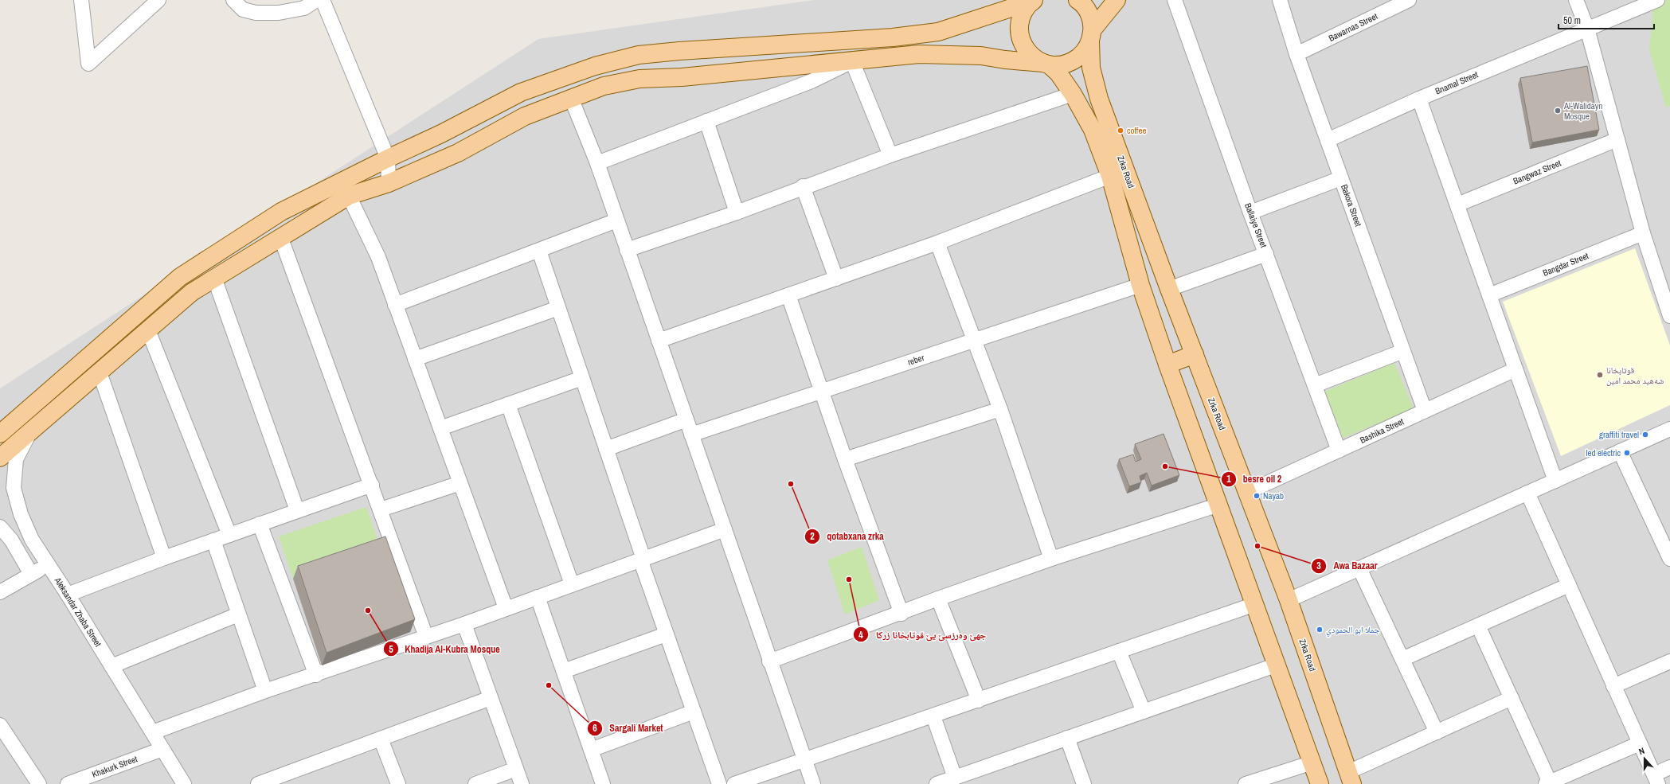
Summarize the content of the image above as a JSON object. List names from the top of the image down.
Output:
{
  "streets": {
    "main road": ["Zrka Road"],
    "street": [
      "Bawarnas Street",
      "Bnamal Street",
      "Bangwaz Street",
      "Bakora Street",
      "Ballaiye Street",
      "Bangdar Street",
      "reber",
      "Bashika Street",
      "Aleksandar Zhaba Street",
      "Khakurk Street"
    ]
  },
  "crossings": [
    ["Bawarnas Street", "Bakora Street"],
    ["Bnamal Street", "Bakora Street"],
    ["Zrka Road", "reber"],
    ["Zrka Road", "Bashika Street"],
    ["Bakora Street", "Bashika Street"],
    ["Ballaiye Street", "Bashika Street"],
    ["Aleksandar Zhaba Street", "Khakurk Street"]
  ],
  "places": [
    "Al-Walidayn Mosque",
    "coffee",
    "قوتابخانا شەهید محمد امین",
    "graffiti travel",
    "led electric",
    "besre oil 2",
    "qotabxana zrka",
    "Nayab",
    "Awa Bazaar",
    "جھێ وەرزسێ یێ قوتابخانا زرکا",
    "Khadija Al-Kubra Mosque",
    "جملا ابو الحمودي",
    "Sargali Market"
  ],
  "scale_bar": "50 m",
  "north": "top"
}
